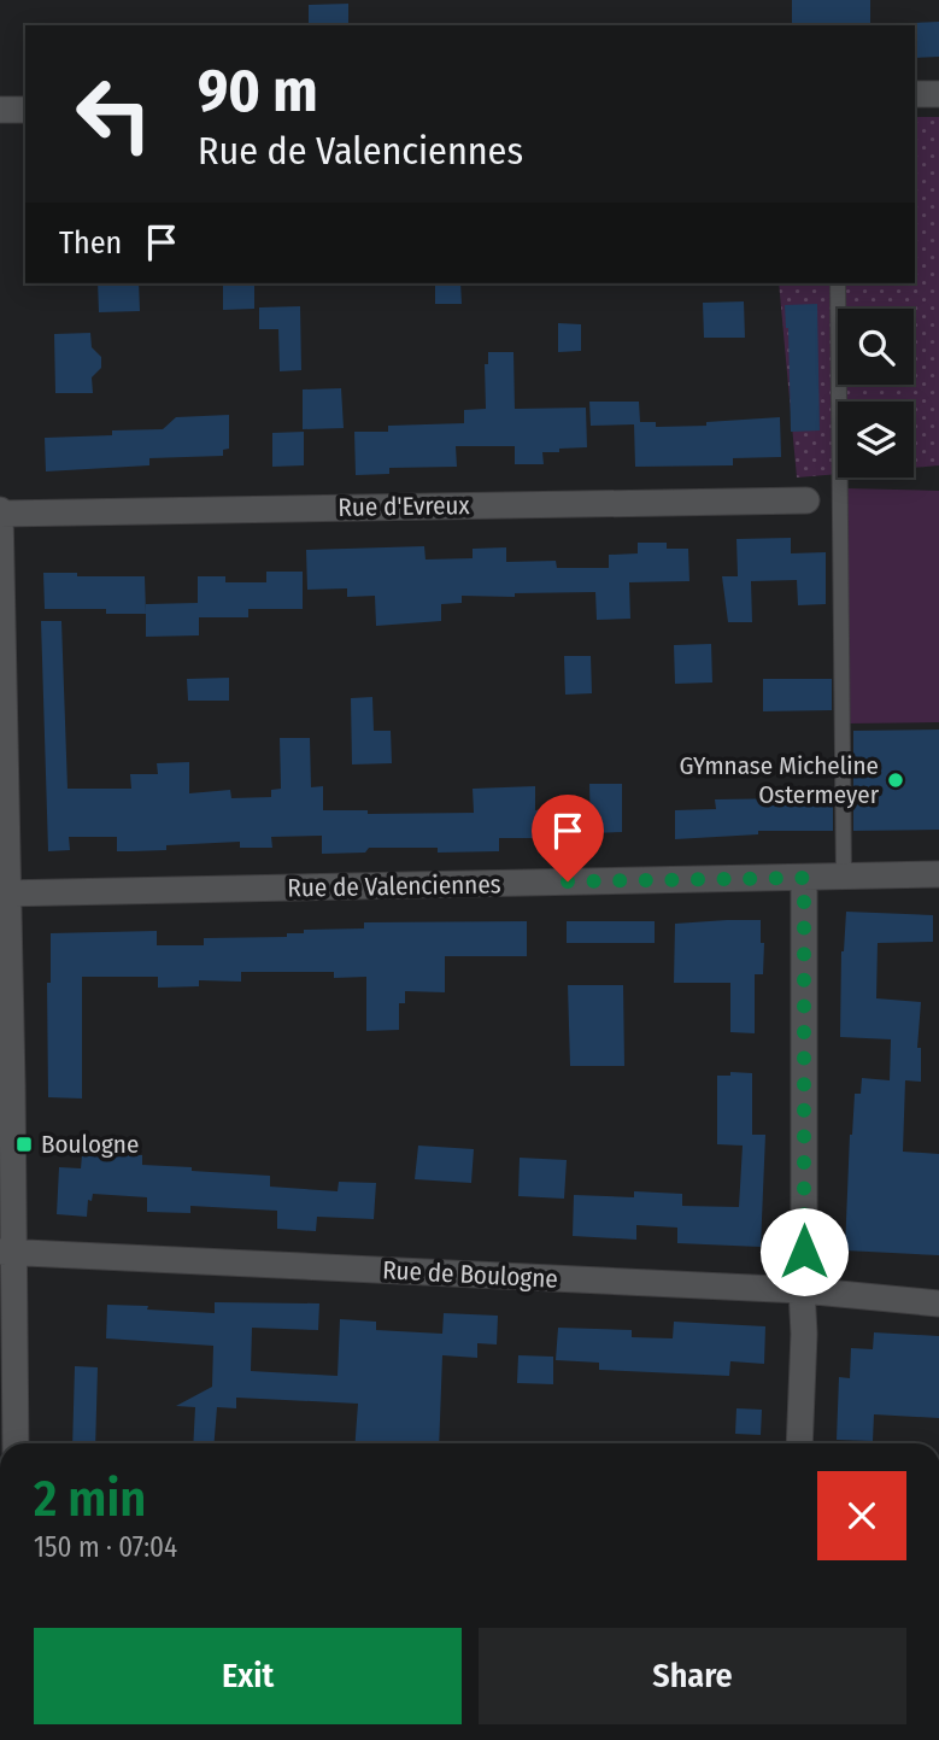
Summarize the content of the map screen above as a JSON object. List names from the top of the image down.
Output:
{
  "streets": {
    "street": ["Rue d'Evreux", "Rue de Valenciennes", "Rue de Boulogne"]
  },
  "places": {
    "other": ["GYmnase Micheline Ostermeyer"],
    "transit": ["Boulogne"]
  },
  "page": {
    "turn": ["90 m", "Rue de Valenciennes"],
    "then": "Then",
    "heading": ["2 min", "150 m · 07:04"],
    "buttons": ["Exit", "Share"]
  }
}
